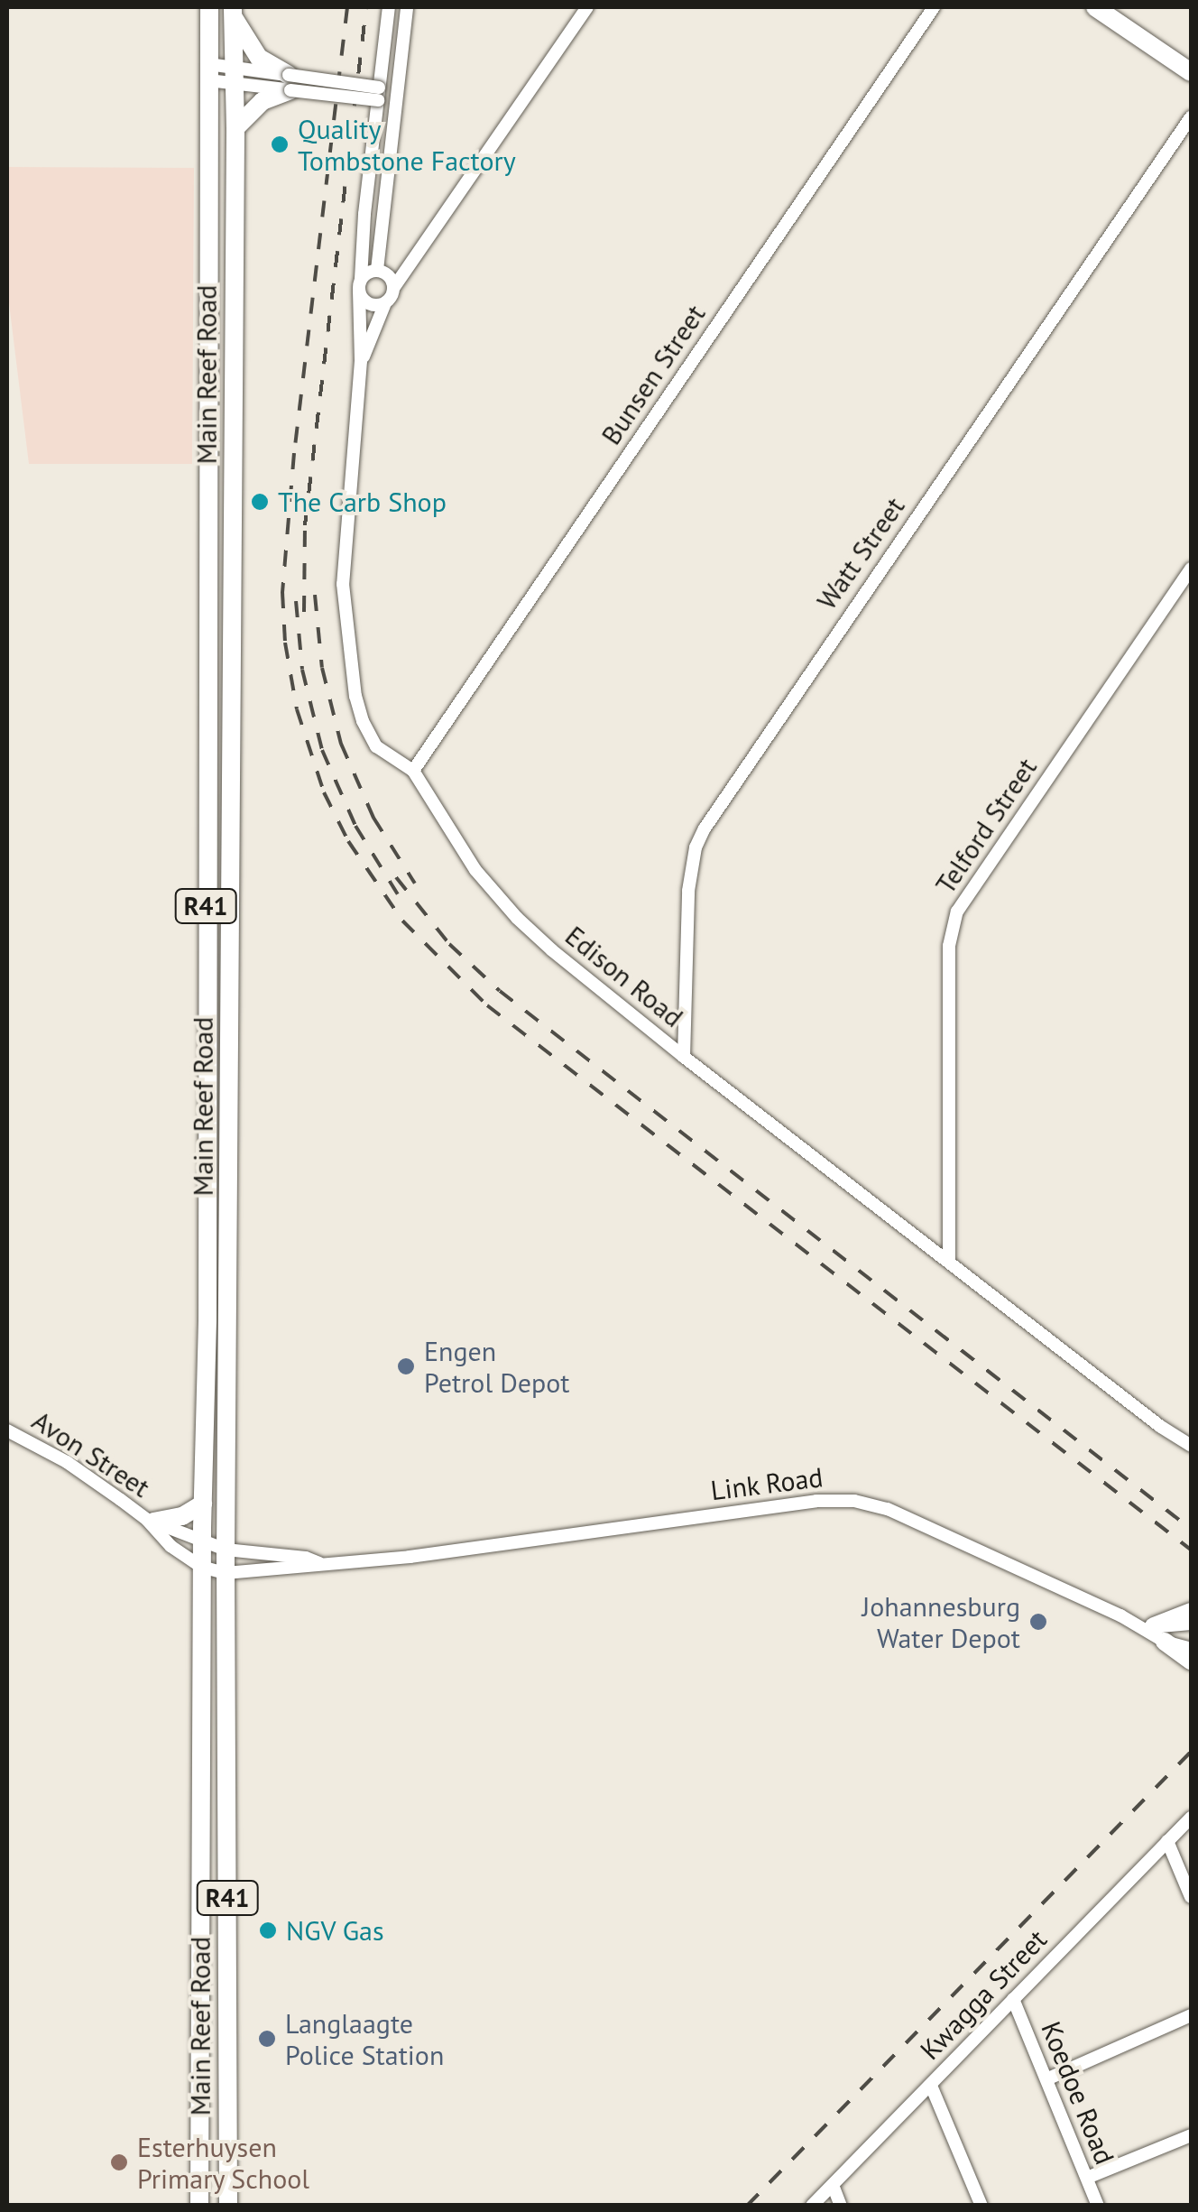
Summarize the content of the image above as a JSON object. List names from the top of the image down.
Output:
{
  "streets": {
    "main road": ["Main Reef Road", "R41"],
    "street": [
      "Bunsen Street",
      "Watt Street",
      "Telford Street",
      "Edison Road",
      "Avon Street",
      "Link Road",
      "Kwagga Street",
      "Koedoe Road"
    ]
  },
  "crossings": [
    ["Main Reef Road", "Avon Street"],
    ["Main Reef Road", "Link Road"],
    ["Bunsen Street", "Edison Road"],
    ["Watt Street", "Edison Road"],
    ["Telford Street", "Edison Road"],
    ["Avon Street", "Link Road"],
    ["Kwagga Street", "Koedoe Road"]
  ],
  "places": [
    "Quality Tombstone Factory",
    "The Carb Shop",
    "Engen Petrol Depot",
    "Johannesburg Water Depot",
    "NGV Gas",
    "Langlaagte Police Station",
    "Esterhuysen Primary School"
  ]
}
